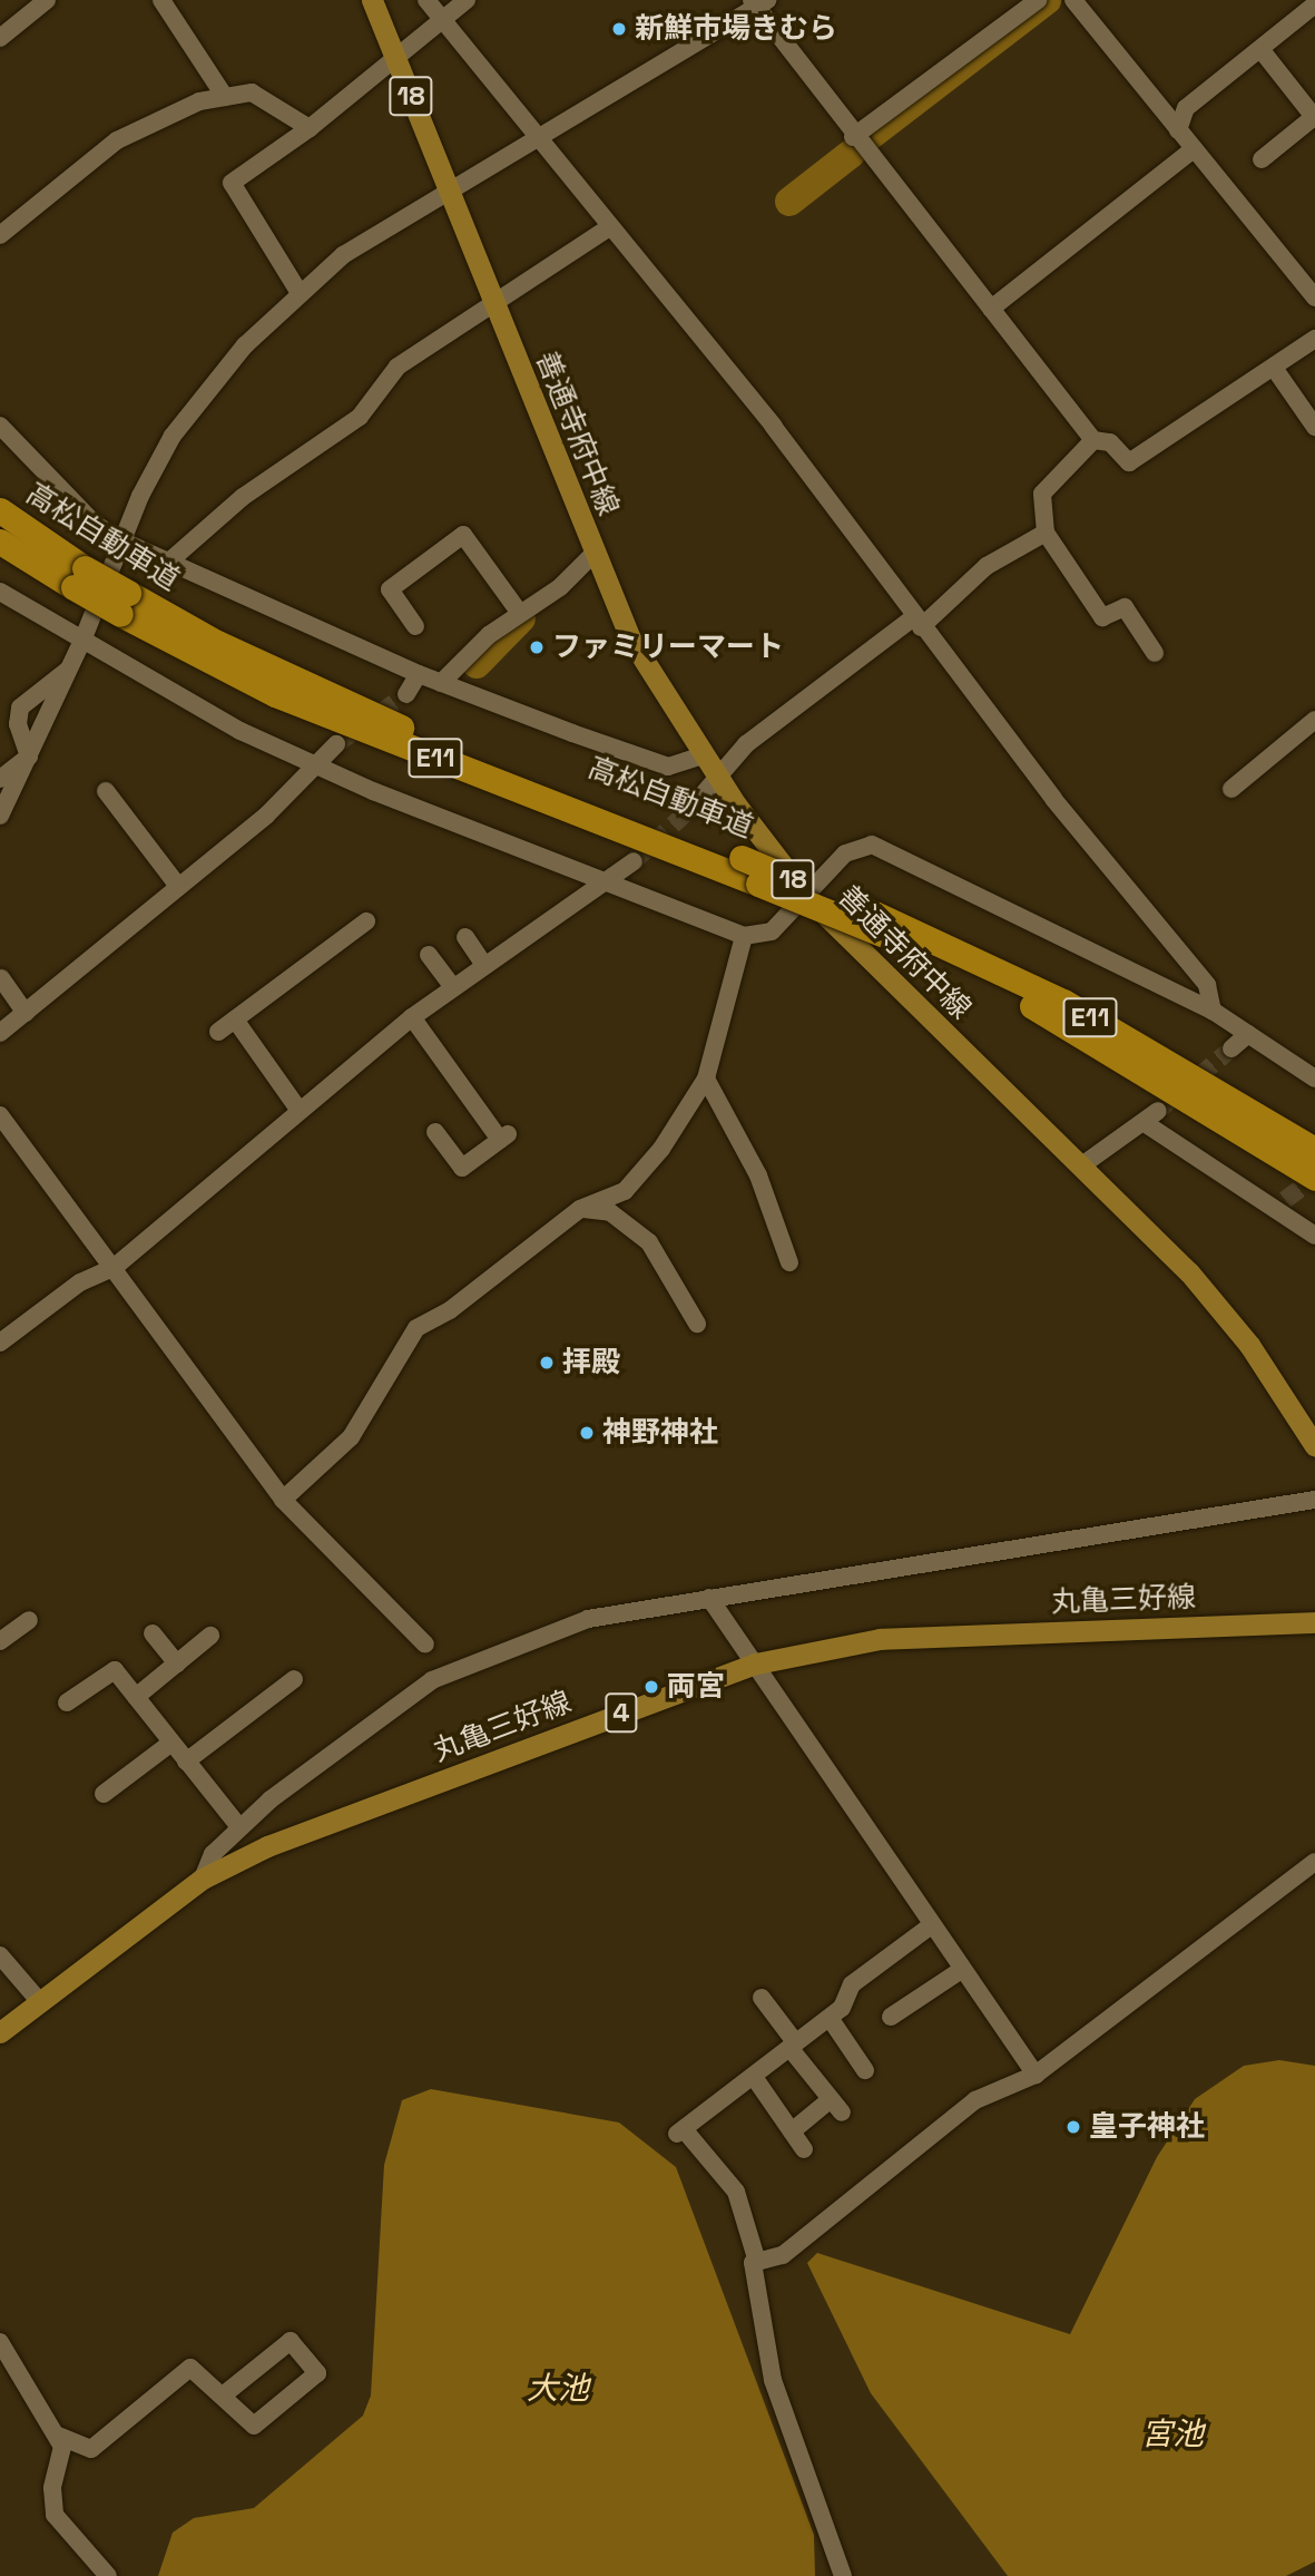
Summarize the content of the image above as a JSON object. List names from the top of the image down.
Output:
{
  "streets": {
    "highway": ["高松自動車道", "E11"],
    "main road": [
      "18",
      "善通寺府中線",
      "丸亀三好線",
      "4"
    ]
  },
  "water": ["大池", "宮池"],
  "places": [
    "新鮮市場きむら",
    "ファミリーマート",
    "拝殿",
    "神野神社",
    "両宮",
    "皇子神社"
  ]
}
